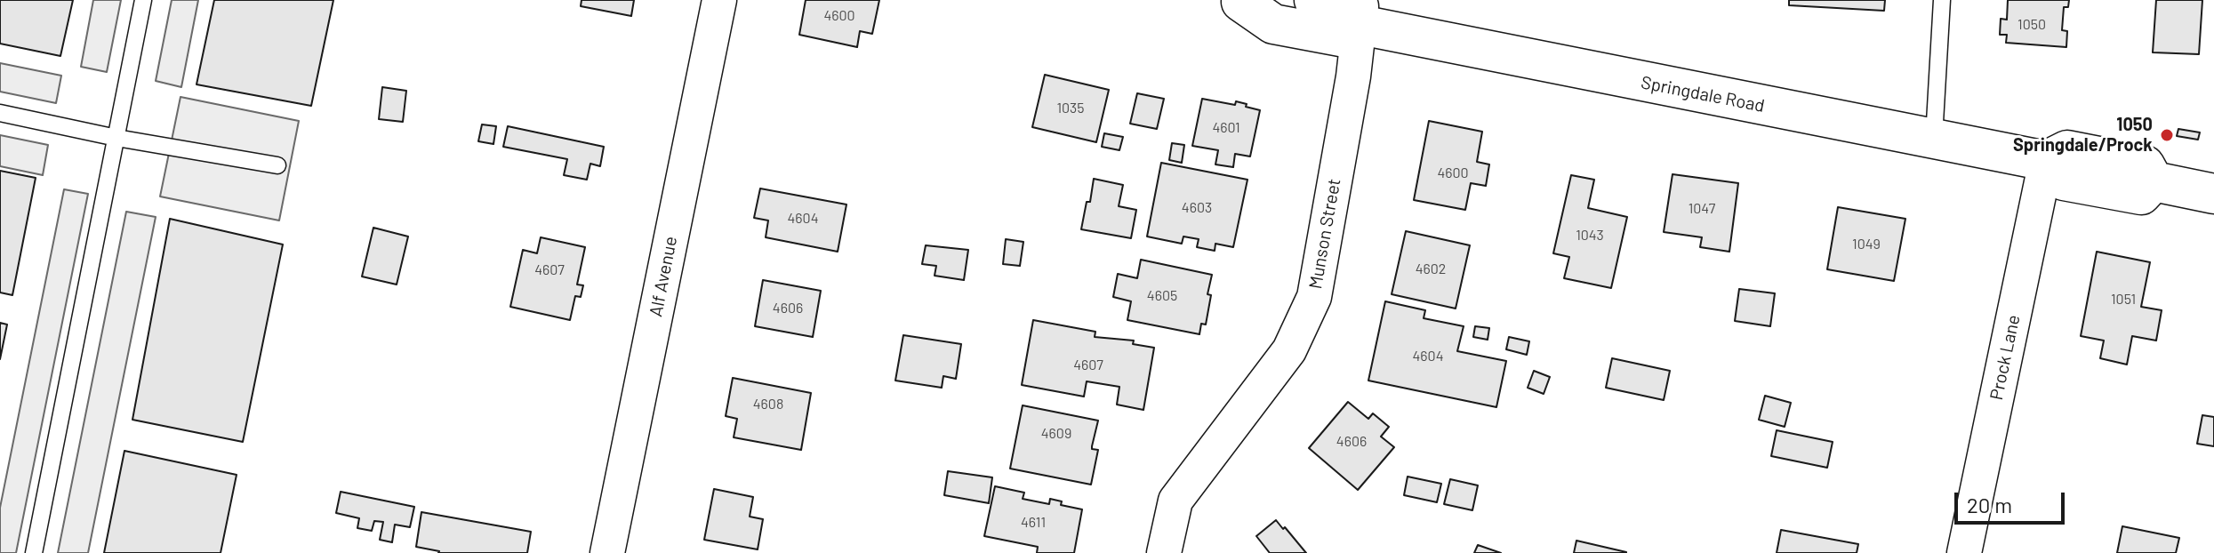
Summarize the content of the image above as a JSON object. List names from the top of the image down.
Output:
{
  "streets": {
    "main road": ["Springdale Road"],
    "street": ["Munson Street", "Alf Avenue", "Prock Lane"]
  },
  "crossings": [
    ["Springdale Road", "Munson Street"],
    ["Springdale Road", "Prock Lane"]
  ],
  "places": ["1050 Springdale/Prock"],
  "house_numbers": [
    "4600",
    "1050",
    "1035",
    "4601",
    "4600",
    "4603",
    "1047",
    "4604",
    "1043",
    "1049",
    "4602",
    "4607",
    "4605",
    "1051",
    "4606",
    "4604",
    "4607",
    "4608",
    "4609",
    "4606",
    "4611"
  ],
  "scale_bar": "20 m"
}
